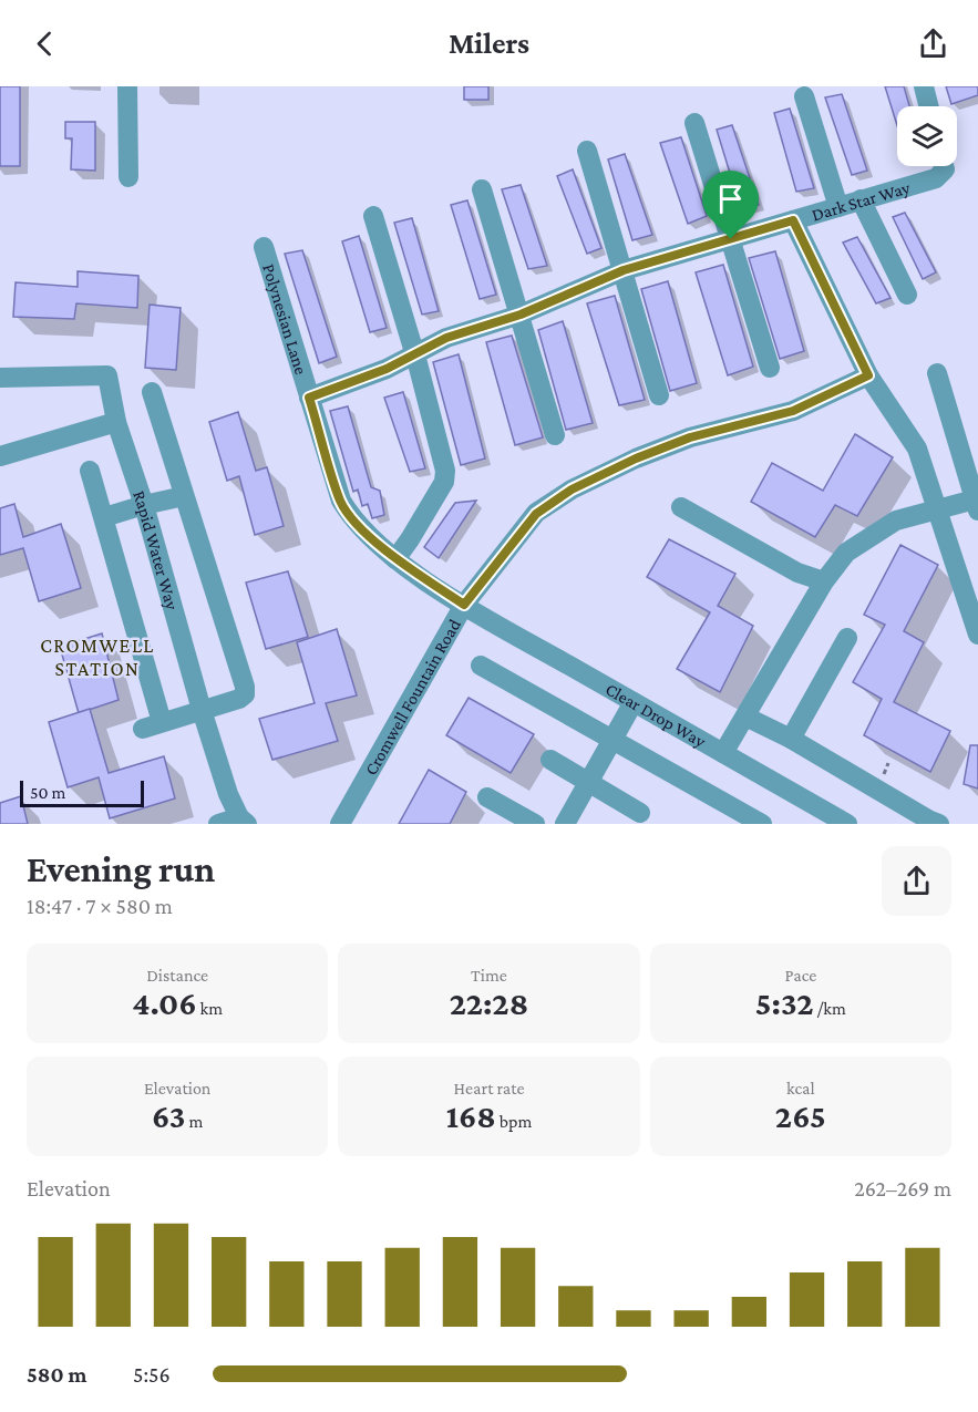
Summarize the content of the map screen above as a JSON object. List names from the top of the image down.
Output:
{
  "streets": {
    "street": [
      "Dark Star Way",
      "Polynesian Lane",
      "Rapid Water Way",
      "Cromwell Fountain Road",
      "Clear Drop Way"
    ]
  },
  "crossings": [
    ["Dark Star Way", "Polynesian Lane"],
    ["Polynesian Lane", "Cromwell Fountain Road"],
    ["Polynesian Lane", "Clear Drop Way"],
    ["Cromwell Fountain Road", "Clear Drop Way"]
  ],
  "districts": ["CROMWELL STATION"],
  "scale_bar": "50 m",
  "page": {
    "header": "Milers",
    "scale": "50 m",
    "heading": ["Evening run", "18:47 · 7 × 580 m"],
    "stats": [
      ["Distance", "4.06 km"],
      ["Time", "22:28"],
      ["Pace", "5:32 /km"],
      ["Elevation", "63 m"],
      ["Heart rate", "168 bpm"],
      ["kcal", "265"]
    ],
    "chart": ["Elevation", "262–269 m"],
    "list": [
      {
        "name": "580 m",
        "note": "5:56"
      }
    ]
  }
}
